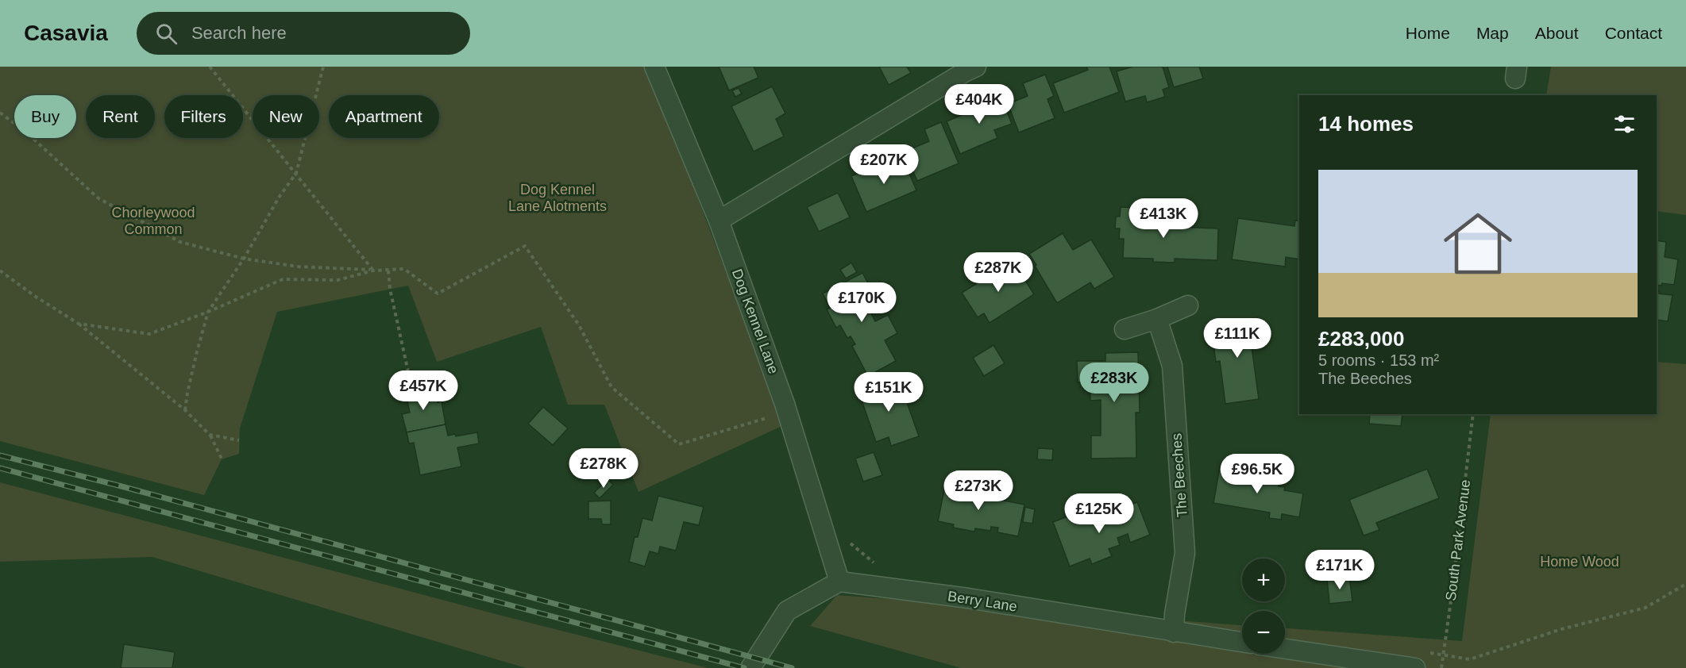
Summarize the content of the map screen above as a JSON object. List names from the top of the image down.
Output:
{
  "streets": {
    "street": ["Dog Kennel Lane", "The Beeches", "Berry Lane"],
    "path": ["South Park Avenue"]
  },
  "crossings": [
    ["Dog Kennel Lane", "Berry Lane"],
    ["The Beeches", "Berry Lane"]
  ],
  "parks": ["Dog Kennel Lane Alotments", "Chorleywood Common", "Home Wood"],
  "page": {
    "header": "Casavia",
    "search": "Search here",
    "nav": [
      "Home",
      "Map",
      "About",
      "Contact"
    ],
    "price": [
      "£404K",
      "£207K",
      "£413K",
      "£287K",
      "£170K",
      "£111K",
      "£283K",
      "£457K",
      "£151K",
      "£278K",
      "£96.5K",
      "£273K",
      "£125K",
      "£171K"
    ],
    "chip": [
      "Buy",
      "Rent",
      "Filters",
      "New",
      "Apartment"
    ],
    "heading": "14 homes",
    "list": [
      {
        "name": "£283,000",
        "note": "5 rooms · 153 m² · The Beeches"
      }
    ],
    "map_buttons": ["+", "−"]
  }
}
